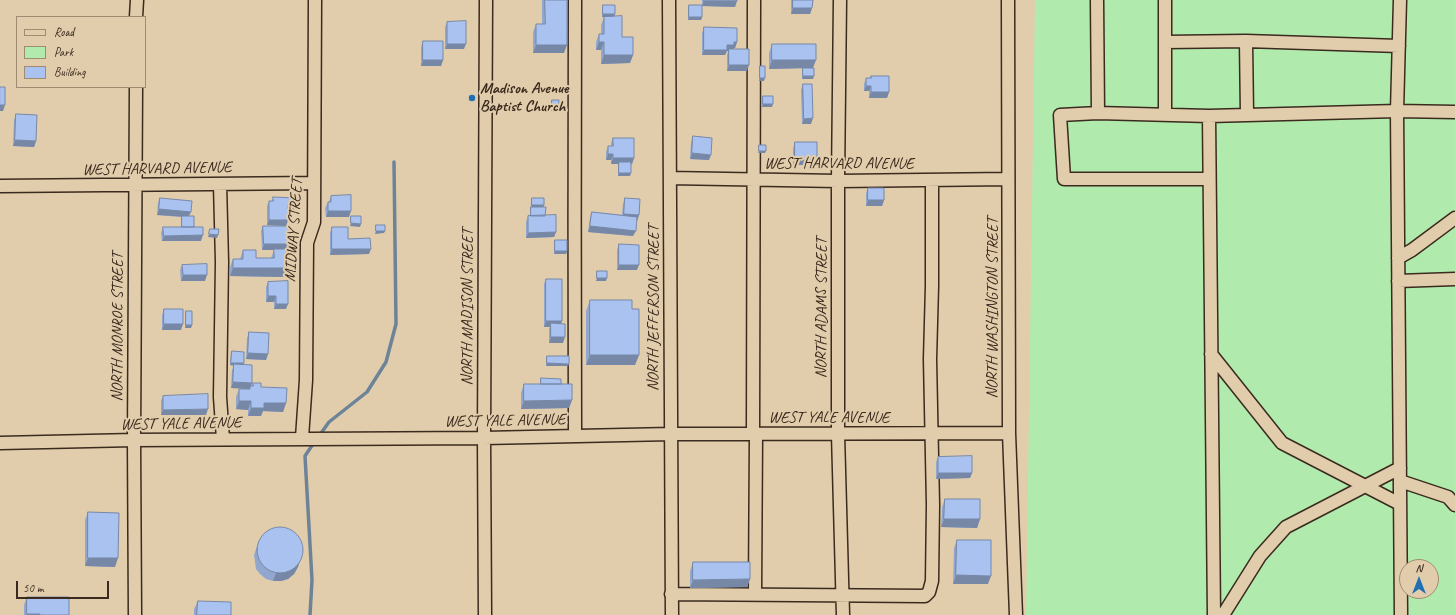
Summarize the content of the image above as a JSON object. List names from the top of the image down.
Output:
{
  "streets": {
    "street": [
      "WEST HARVARD AVENUE",
      "MIDWAY STREET",
      "NORTH MADISON STREET",
      "NORTH JEFFERSON STREET",
      "NORTH ADAMS STREET",
      "NORTH WASHINGTON STREET",
      "NORTH MONROE STREET",
      "WEST YALE AVENUE"
    ]
  },
  "crossings": [
    ["WEST HARVARD AVENUE", "MIDWAY STREET"],
    ["WEST HARVARD AVENUE", "NORTH JEFFERSON STREET"],
    ["WEST HARVARD AVENUE", "NORTH ADAMS STREET"],
    ["WEST HARVARD AVENUE", "NORTH WASHINGTON STREET"],
    ["WEST HARVARD AVENUE", "NORTH MONROE STREET"],
    ["MIDWAY STREET", "WEST YALE AVENUE"],
    ["NORTH MADISON STREET", "WEST YALE AVENUE"],
    ["NORTH JEFFERSON STREET", "WEST YALE AVENUE"],
    ["NORTH ADAMS STREET", "WEST YALE AVENUE"],
    ["NORTH WASHINGTON STREET", "WEST YALE AVENUE"],
    ["NORTH MONROE STREET", "WEST YALE AVENUE"]
  ],
  "places": ["Madison Avenue Baptist Church"],
  "legend": ["Road", "Park", "Building"],
  "scale_bar": "50 m",
  "north": "top"
}
